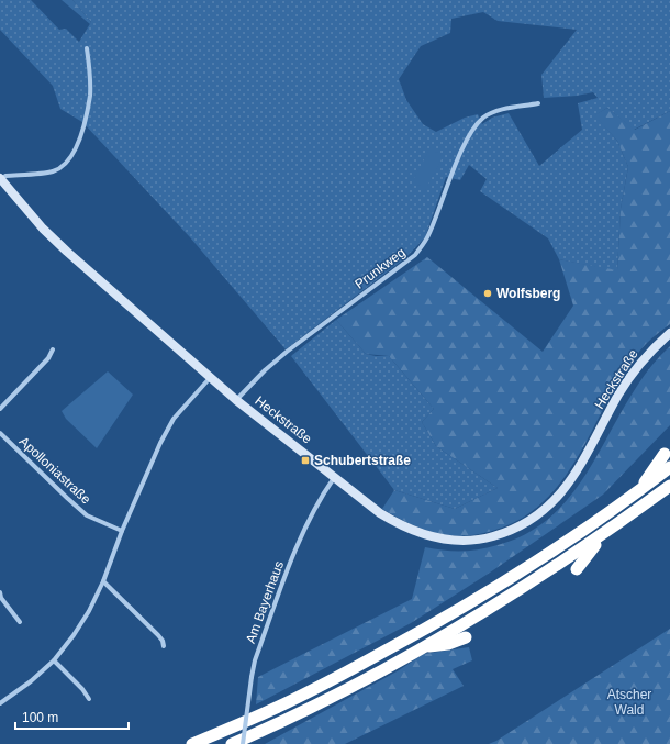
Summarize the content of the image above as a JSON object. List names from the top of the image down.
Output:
{
  "streets": {
    "main road": ["Heckstraße"],
    "street": ["Prunkweg", "Apolloniastraße", "Am Bayerhaus"]
  },
  "crossings": [
    ["Prunkweg", "Heckstraße"],
    ["Heckstraße", "Am Bayerhaus"]
  ],
  "parks": ["Atscher Wald"],
  "places": {
    "other": ["Wolfsberg"],
    "transit": ["Schubertstraße"]
  },
  "scale_bar": "100 m"
}
